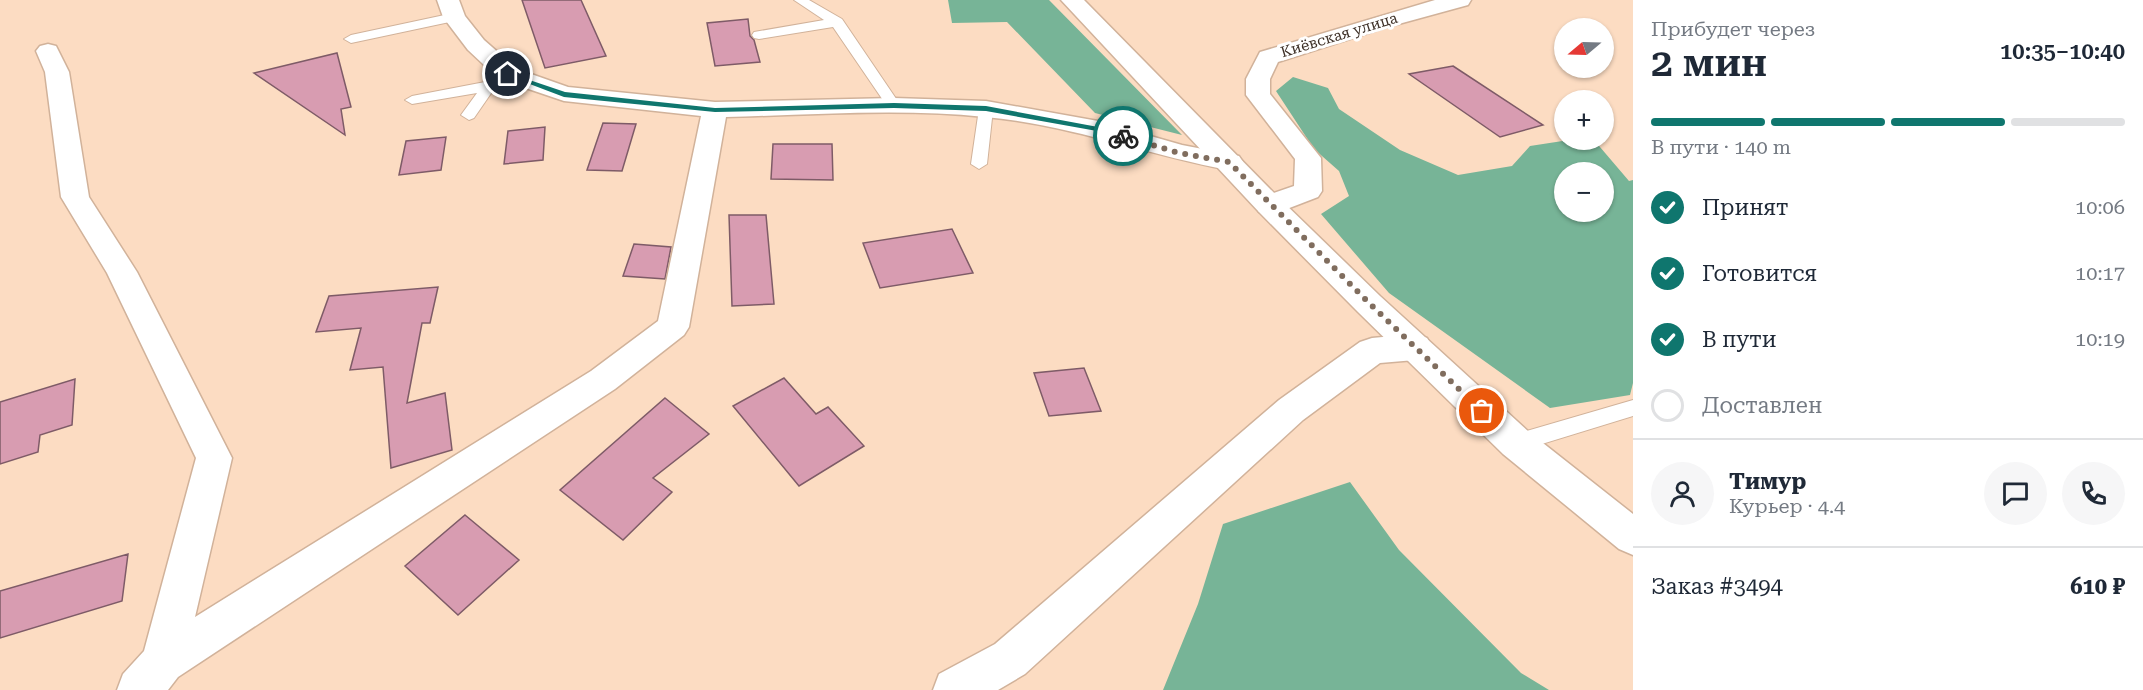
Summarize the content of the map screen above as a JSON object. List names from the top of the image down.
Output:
{
  "streets": {
    "street": ["Киёвская улица"]
  },
  "north": "left",
  "page": {
    "heading": ["2 мин", "Прибудет через", "10:35–10:40"],
    "panel": [
      "Тимур",
      "Курьер · 4.4",
      "Заказ #3494",
      "610 ₽"
    ],
    "map_buttons": ["+", "−"],
    "bar": "В пути · 140 m",
    "list": [
      ["Принят", "10:06"],
      ["Готовится", "10:17"],
      ["В пути", "10:19"],
      "Доставлен"
    ]
  }
}
